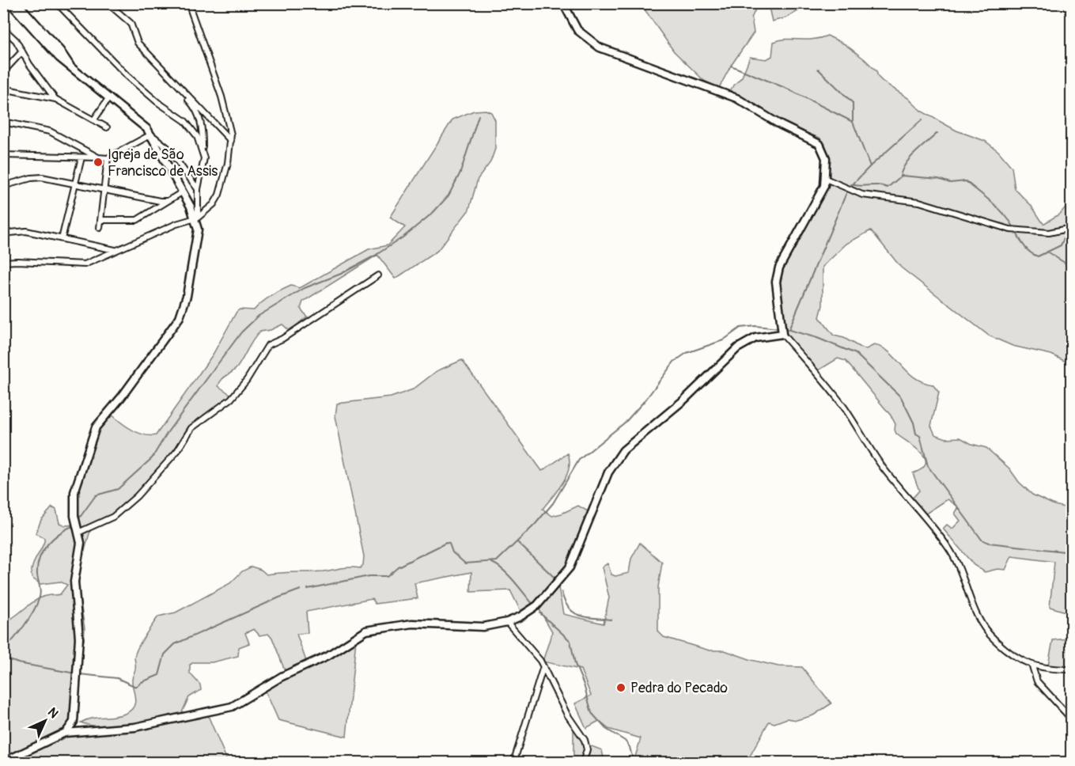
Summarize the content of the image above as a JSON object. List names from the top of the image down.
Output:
{
  "places": ["Igreja de São Francisco de Assis", "Pedra do Pecado"],
  "north": "top right"
}
